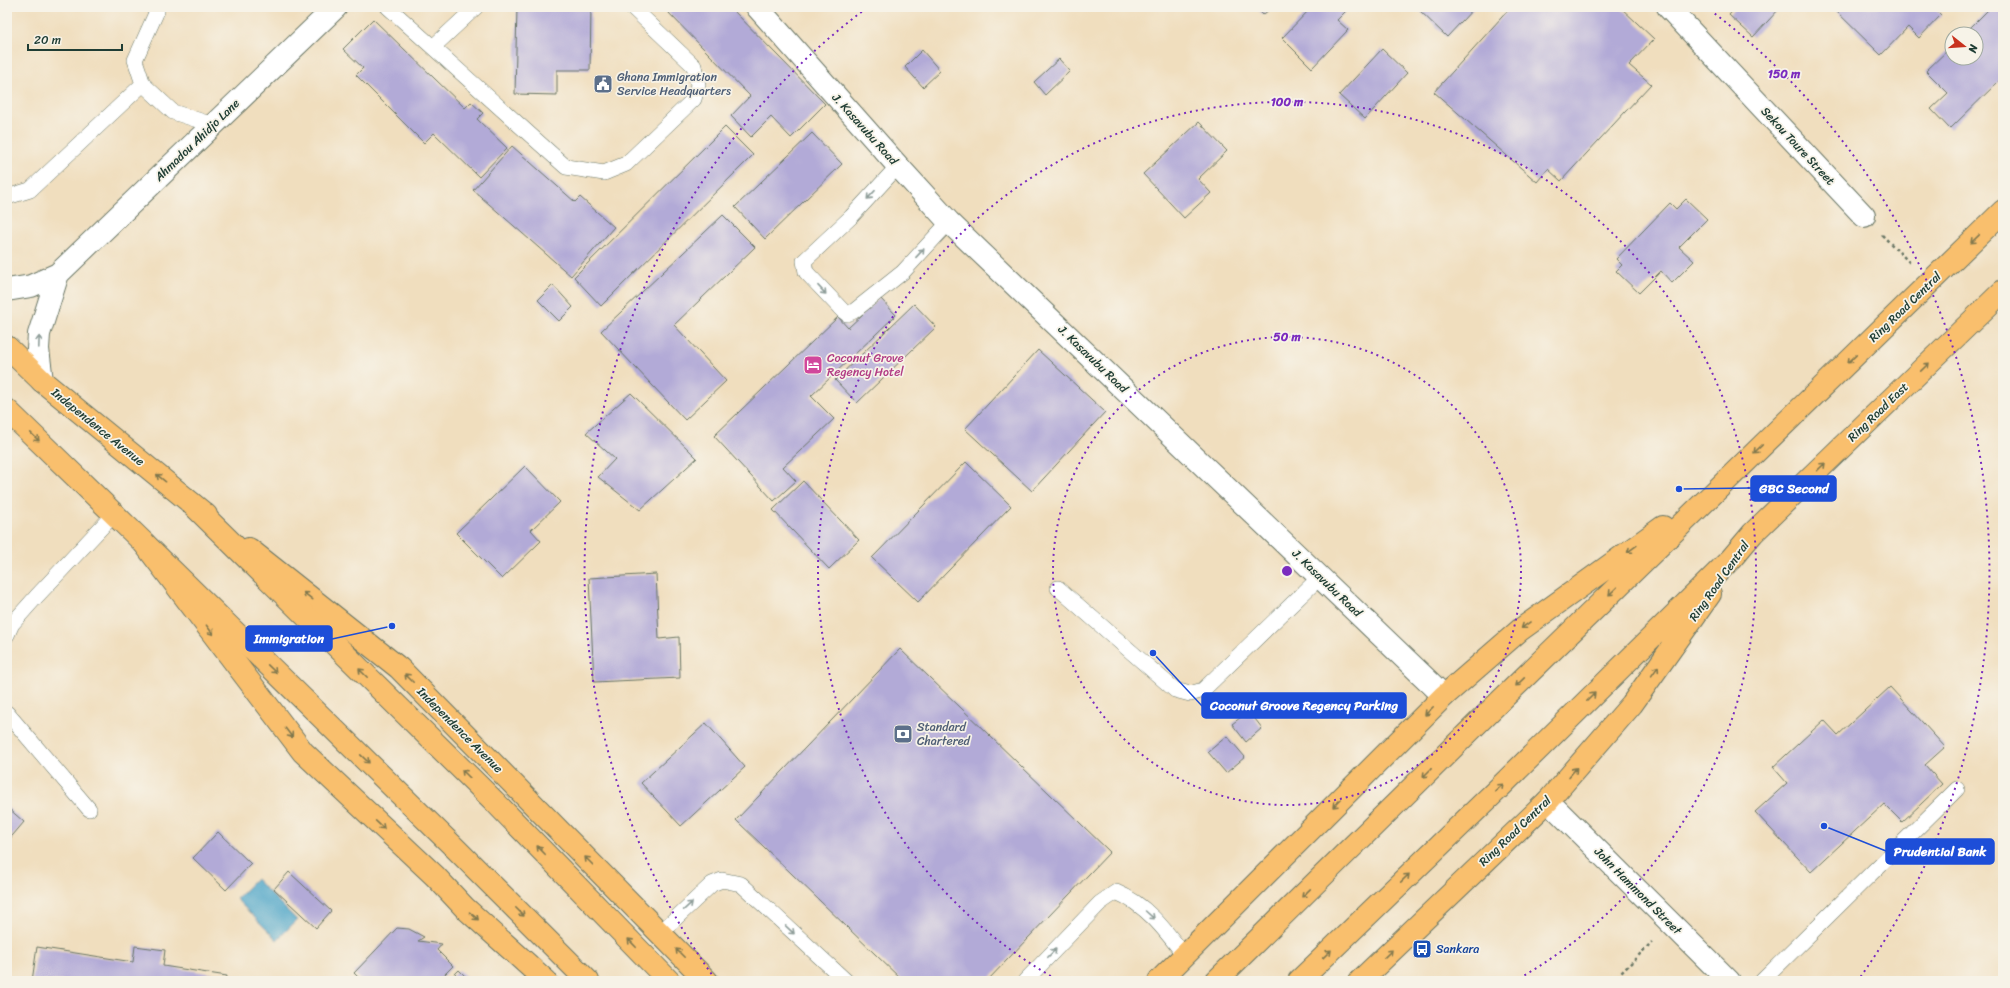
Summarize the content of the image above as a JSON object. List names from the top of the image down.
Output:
{
  "streets": {
    "main road": ["Ring Road Central", "Ring Road East", "Independence Avenue"],
    "street": [
      "J. Kasavubu Road",
      "Ahmadou Ahidjo Lane",
      "Sekou Toure Street",
      "John Hammond Street"
    ]
  },
  "crossings": [
    ["J. Kasavubu Road", "Ring Road Central"],
    ["Ring Road Central", "Ring Road East"],
    ["Ring Road Central", "John Hammond Street"]
  ],
  "one_way": ["Ring Road East"],
  "places": {
    "public building": ["Ghana Immigration Service Headquarters"],
    "hotel": ["Coconut Grove Regency Hotel"],
    "other": [
      "GBC Second",
      "Immigration",
      "Coconut Groove Regency Parking",
      "Prudential Bank"
    ],
    "bank": ["Standard Chartered"],
    "bus stop": ["Sankara"]
  },
  "scale_bar": "20 m",
  "north": "right",
  "rings": ["150 m", "100 m", "50 m"]
}
